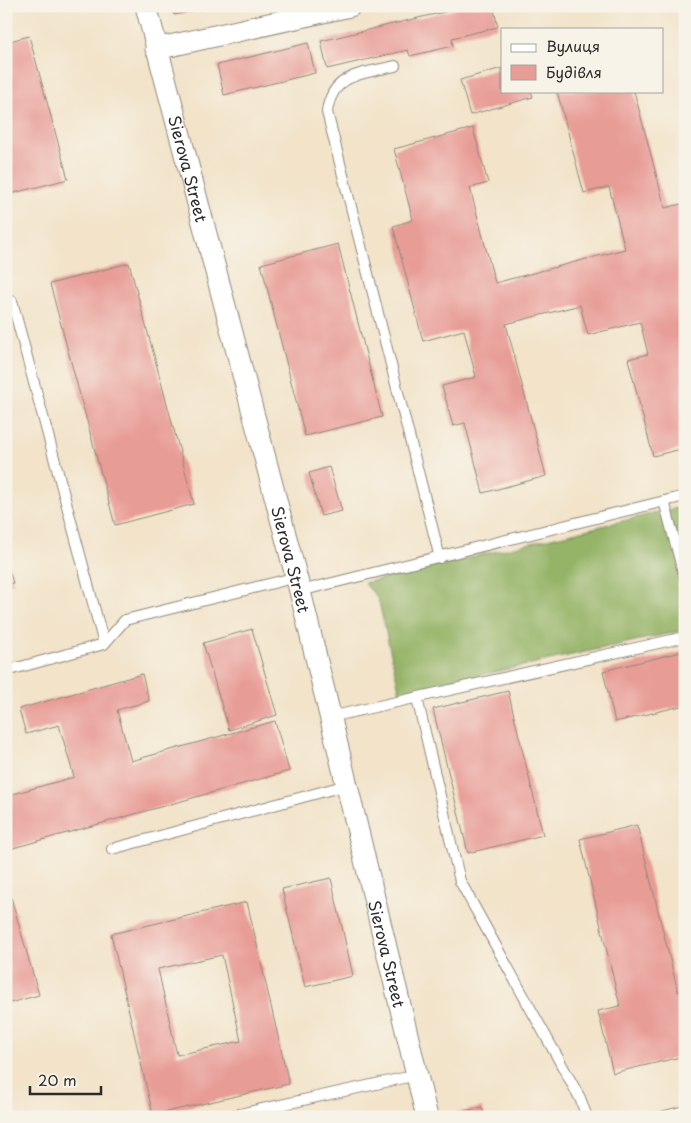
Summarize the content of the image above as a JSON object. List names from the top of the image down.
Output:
{
  "streets": {
    "street": ["Sierova Street"]
  },
  "legend": ["Вулиця", "Будівля"],
  "scale_bar": "20 m"
}
